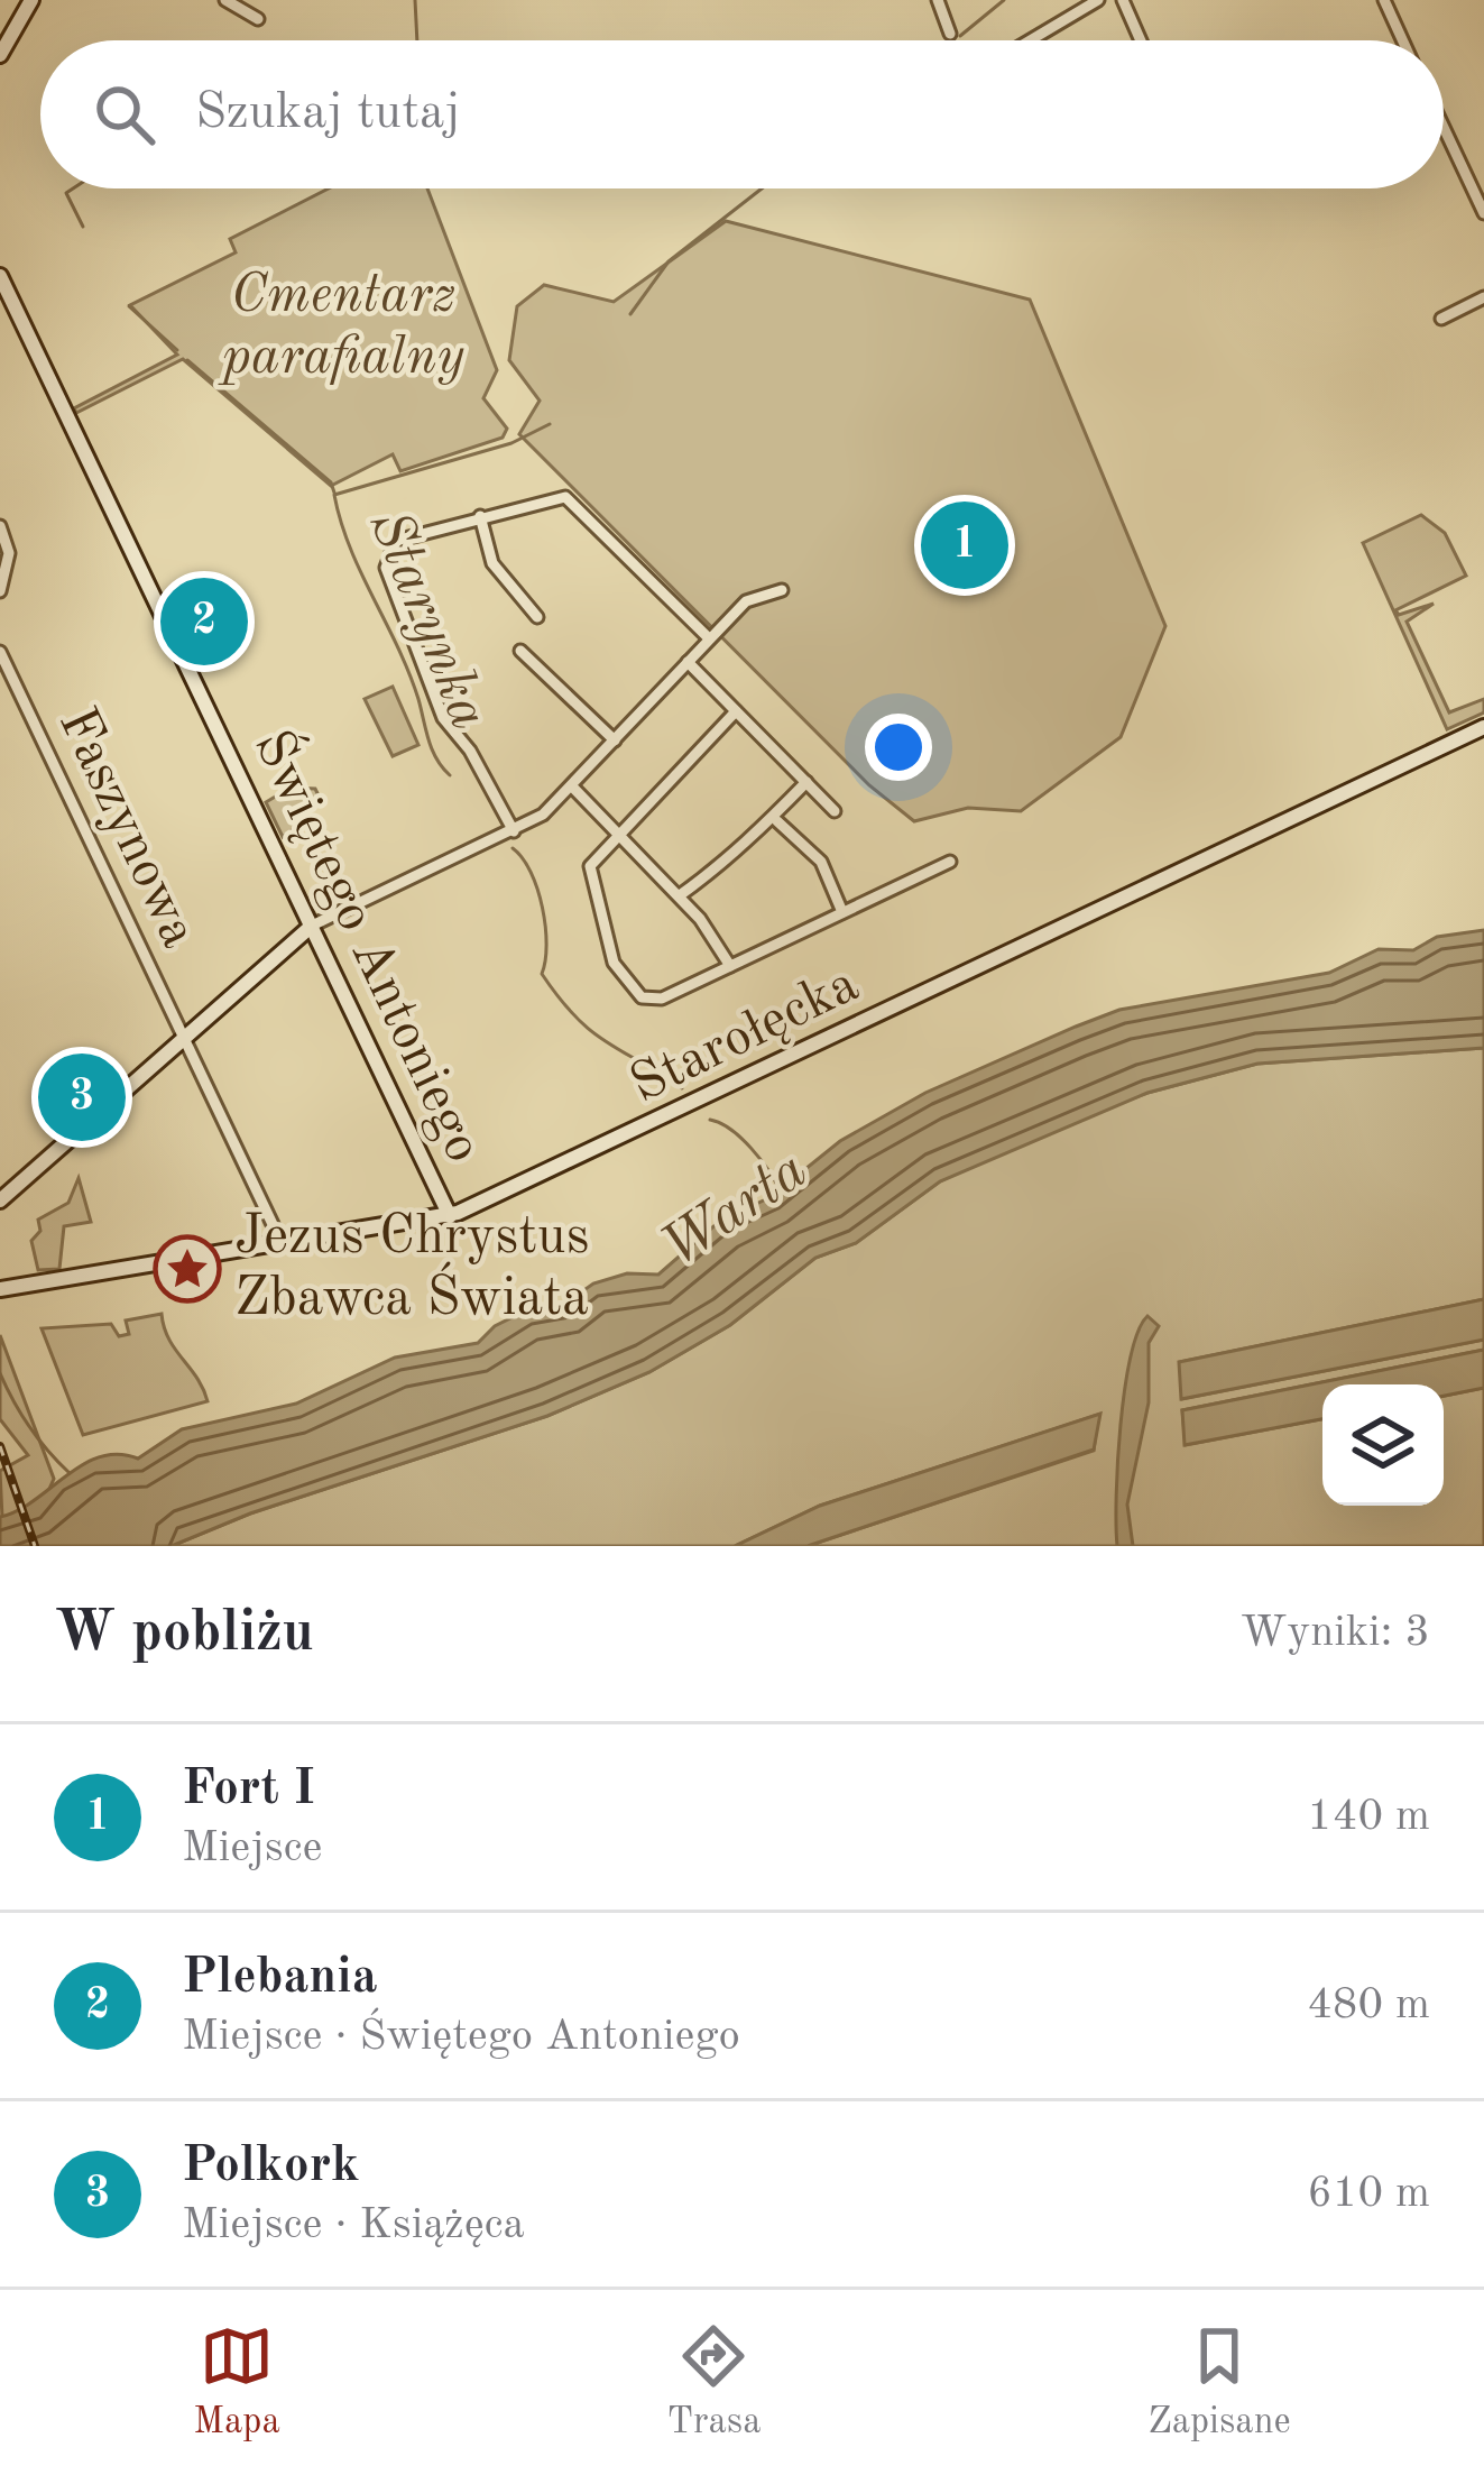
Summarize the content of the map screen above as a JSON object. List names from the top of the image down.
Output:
{
  "streets": {
    "street": ["Faszynowa", "Świętego Antoniego", "Starołęcka"]
  },
  "crossings": [
    ["Faszynowa", "Starołęcka"],
    ["Świętego Antoniego", "Starołęcka"]
  ],
  "water": ["Starynka", "Warta"],
  "parks": ["Cmentarz parafialny"],
  "places": {
    "place": ["Jezus Chrystus Zbawca Świata"]
  },
  "page": {
    "search": "Szukaj tutaj",
    "pins": ["1", "2", "3"],
    "heading": ["W pobliżu", "Wyniki: 3"],
    "list": [
      {
        "mark": "1",
        "name": "Fort I",
        "note": "Miejsce",
        "value": "140 m"
      },
      {
        "mark": "2",
        "name": "Plebania",
        "note": "Miejsce · Świętego Antoniego",
        "value": "480 m"
      },
      {
        "mark": "3",
        "name": "Polkork",
        "note": "Miejsce · Książęca",
        "value": "610 m"
      }
    ],
    "nav": ["Mapa", "Trasa", "Zapisane"]
  }
}
